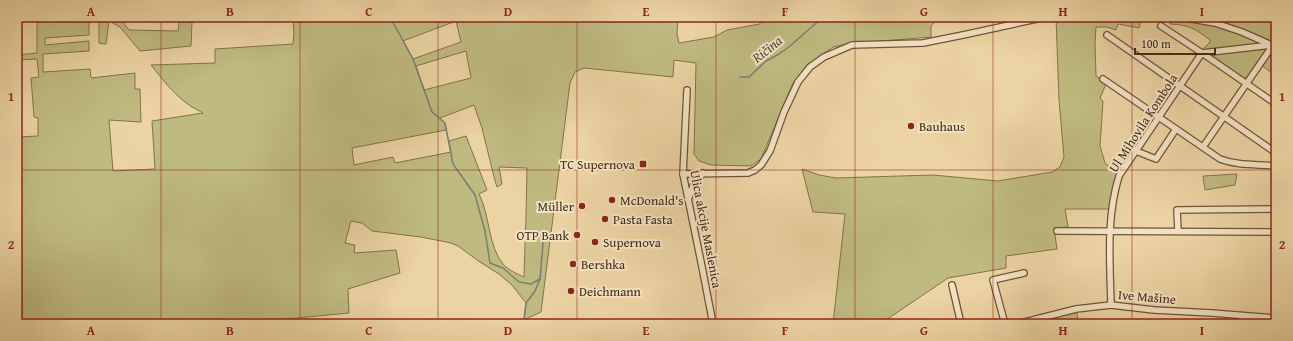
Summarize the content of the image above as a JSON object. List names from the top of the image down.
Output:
{
  "streets": {
    "street": ["Ul Mihovila Kombola", "Ulica akcije Maslenica", "Ive Mašine"]
  },
  "crossings": [
    ["Ul Mihovila Kombola", "Ive Mašine"]
  ],
  "water": ["Ričina"],
  "places": {
    "other": [
      "Bauhaus",
      "McDonald's",
      "Müller",
      "Pasta Fasta",
      "OTP Bank",
      "Supernova",
      "Bershka",
      "Deichmann"
    ],
    "transit": ["TC Supernova"]
  },
  "scale_bar": "100 m",
  "grid": {
    "columns": [
      "A",
      "B",
      "C",
      "D",
      "E",
      "F",
      "G",
      "H",
      "I"
    ],
    "rows": ["1", "2"]
  }
}
